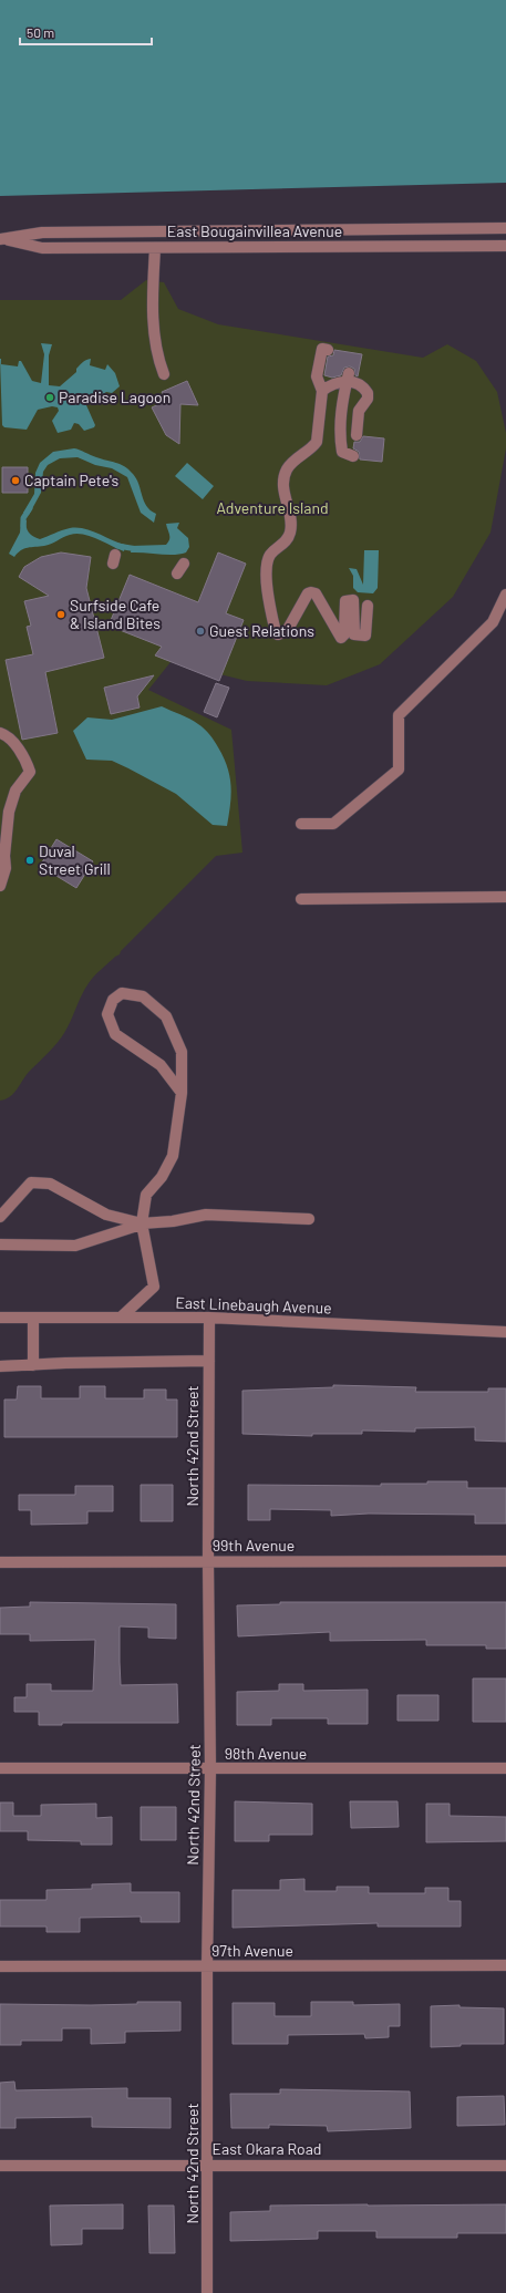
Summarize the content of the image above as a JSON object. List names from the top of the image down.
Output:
{
  "streets": {
    "street": [
      "East Bougainvillea Avenue",
      "East Linebaugh Avenue",
      "North 42nd Street",
      "99th Avenue",
      "98th Avenue",
      "97th Avenue",
      "East Okara Road"
    ]
  },
  "crossings": [
    ["East Linebaugh Avenue", "North 42nd Street"],
    ["North 42nd Street", "99th Avenue"],
    ["North 42nd Street", "98th Avenue"],
    ["North 42nd Street", "97th Avenue"],
    ["North 42nd Street", "East Okara Road"]
  ],
  "parks": ["Adventure Island"],
  "places": [
    "Paradise Lagoon",
    "Captain Pete's",
    "Surfside Cafe & Island Bites",
    "Guest Relations",
    "Duval Street Grill"
  ],
  "scale_bar": "50 m"
}
